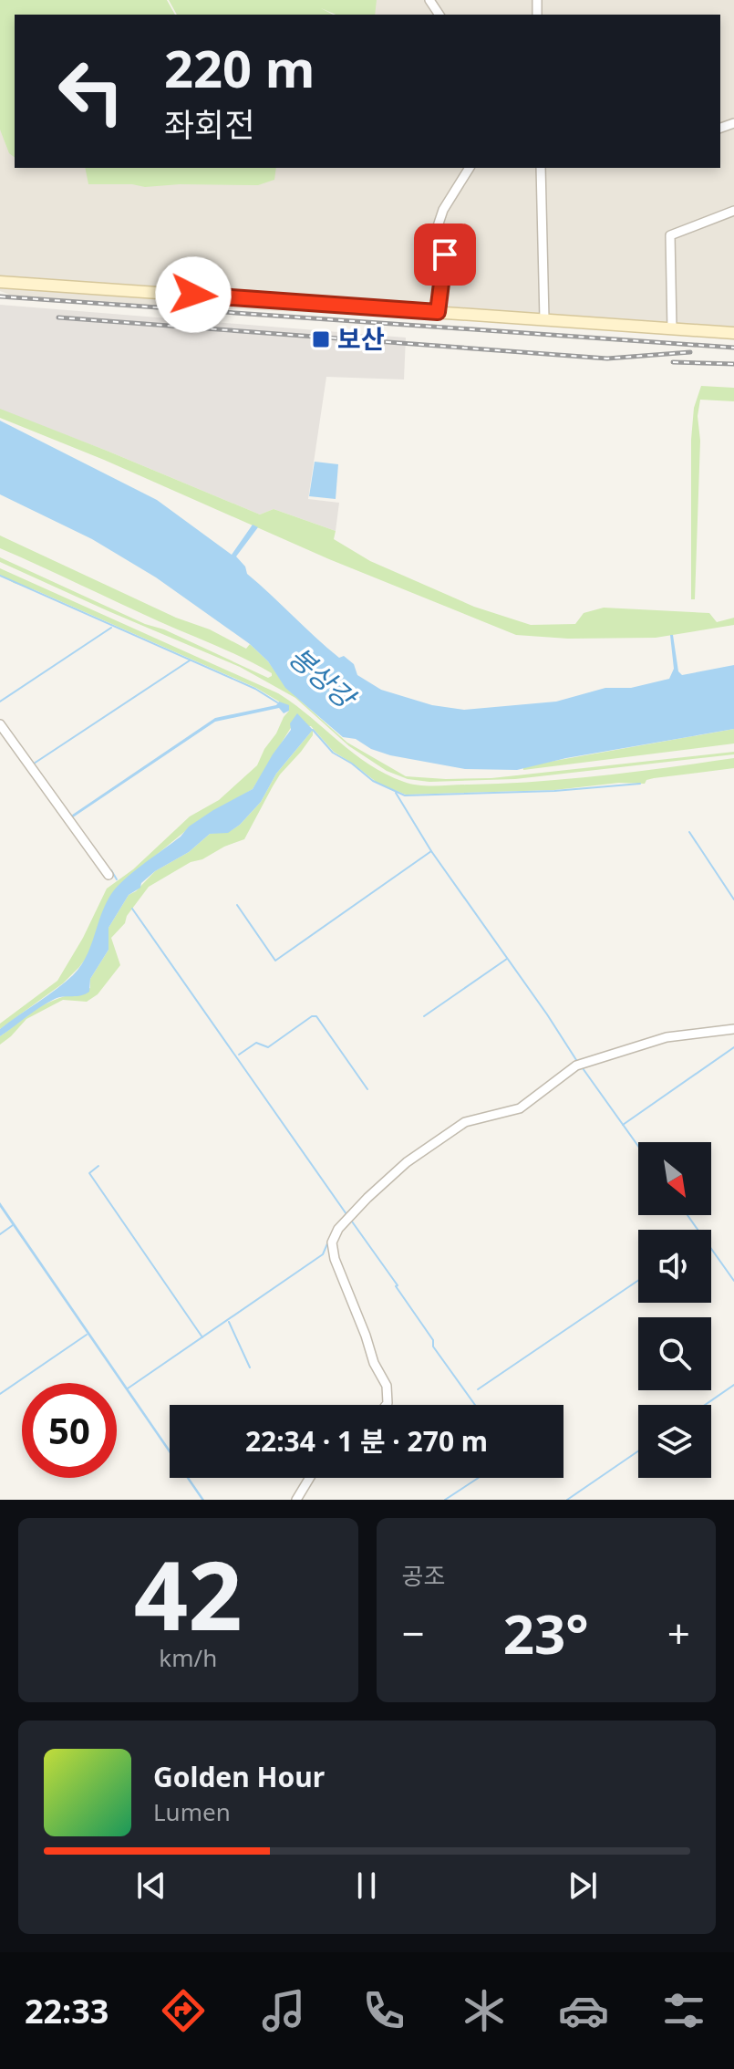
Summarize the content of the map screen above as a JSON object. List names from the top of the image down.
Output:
{
  "water": ["봉상강"],
  "places": {
    "transit": ["보산"]
  },
  "north": "bottom right",
  "page": {
    "turn": ["220 m", "좌회전"],
    "limit": "50",
    "trip": "22:34 · 1 분 · 270 m",
    "tile": [
      ["42", "km/h"],
      "공조"
    ],
    "heat": ["−", "23°", "+"],
    "song": ["Golden Hour", "Lumen"],
    "tabs": "22:33"
  }
}
